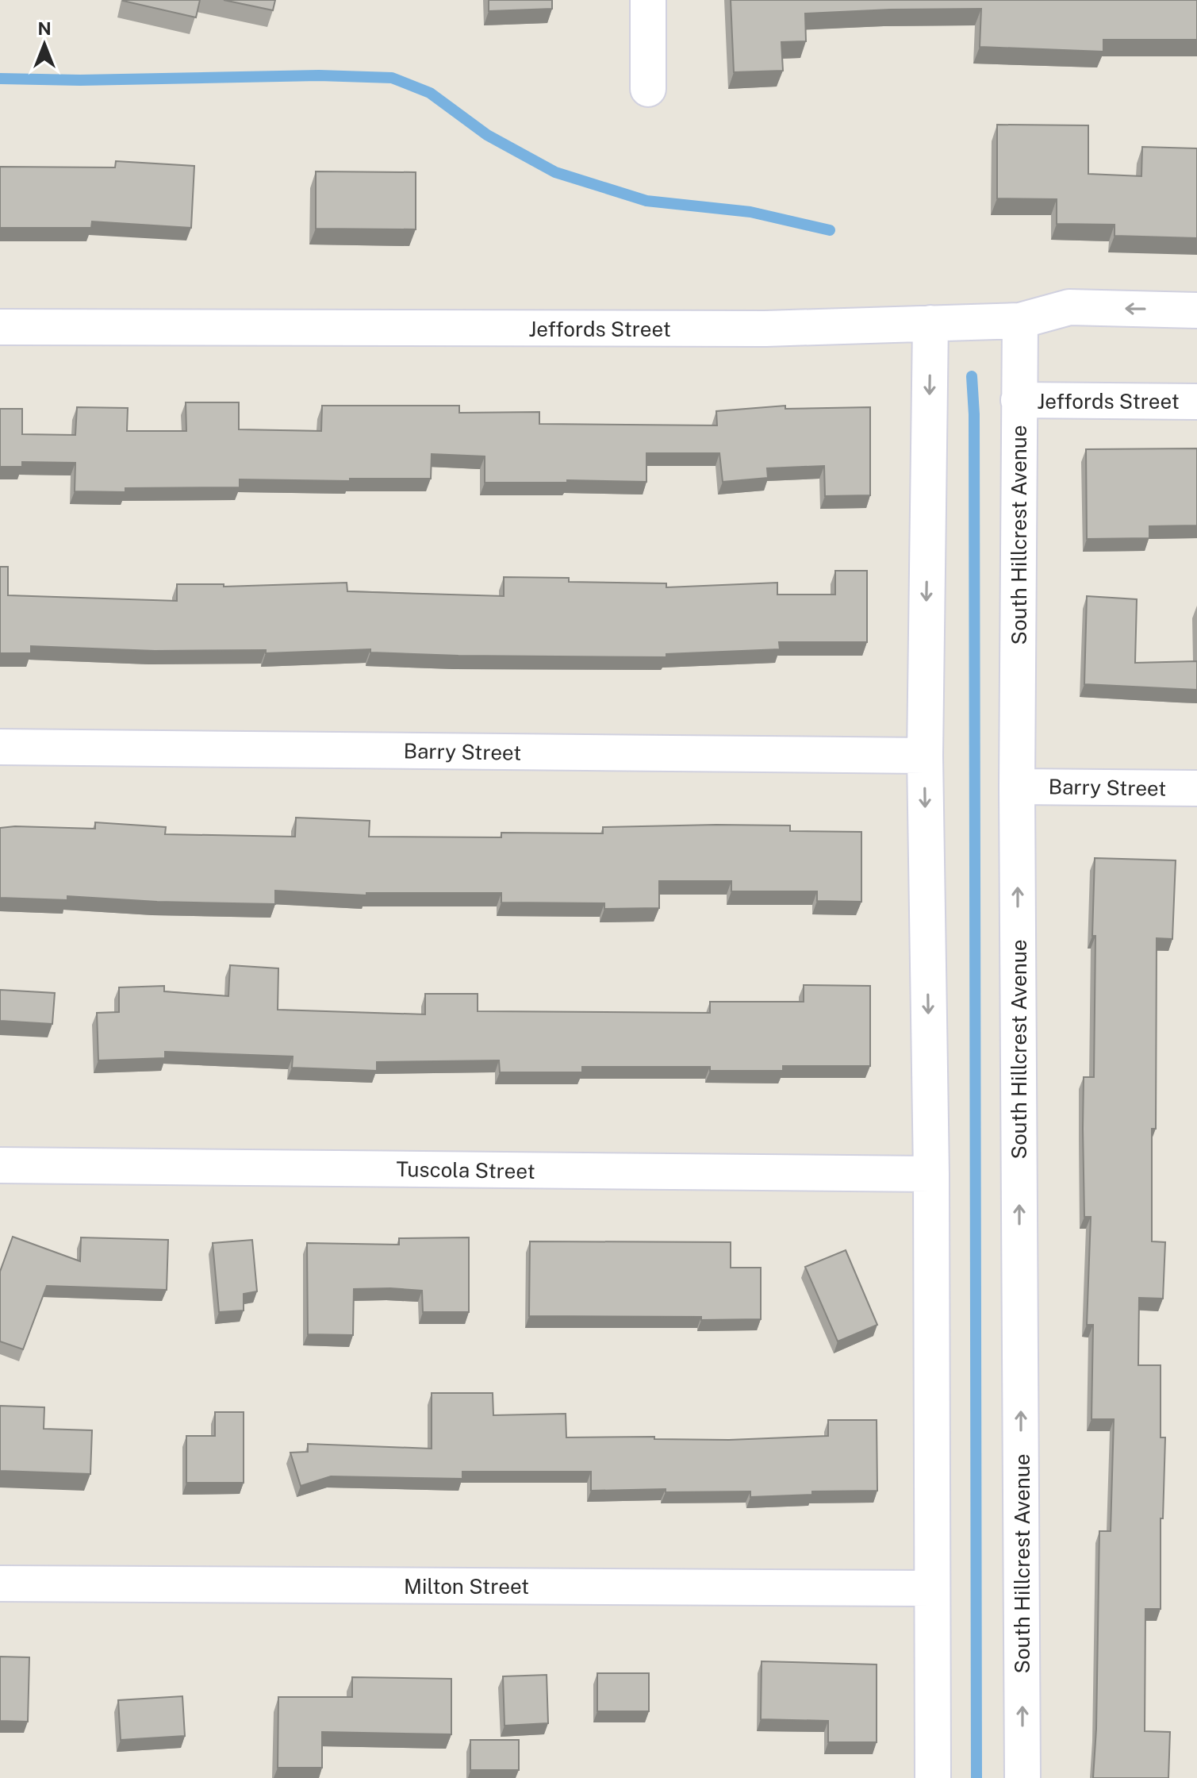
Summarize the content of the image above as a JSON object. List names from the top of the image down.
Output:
{
  "streets": {
    "street": [
      "Jeffords Street",
      "South Hillcrest Avenue",
      "Barry Street",
      "Tuscola Street",
      "Milton Street"
    ]
  },
  "crossings": [
    ["Jeffords Street", "South Hillcrest Avenue"],
    ["South Hillcrest Avenue", "Barry Street"]
  ],
  "north": "top"
}
